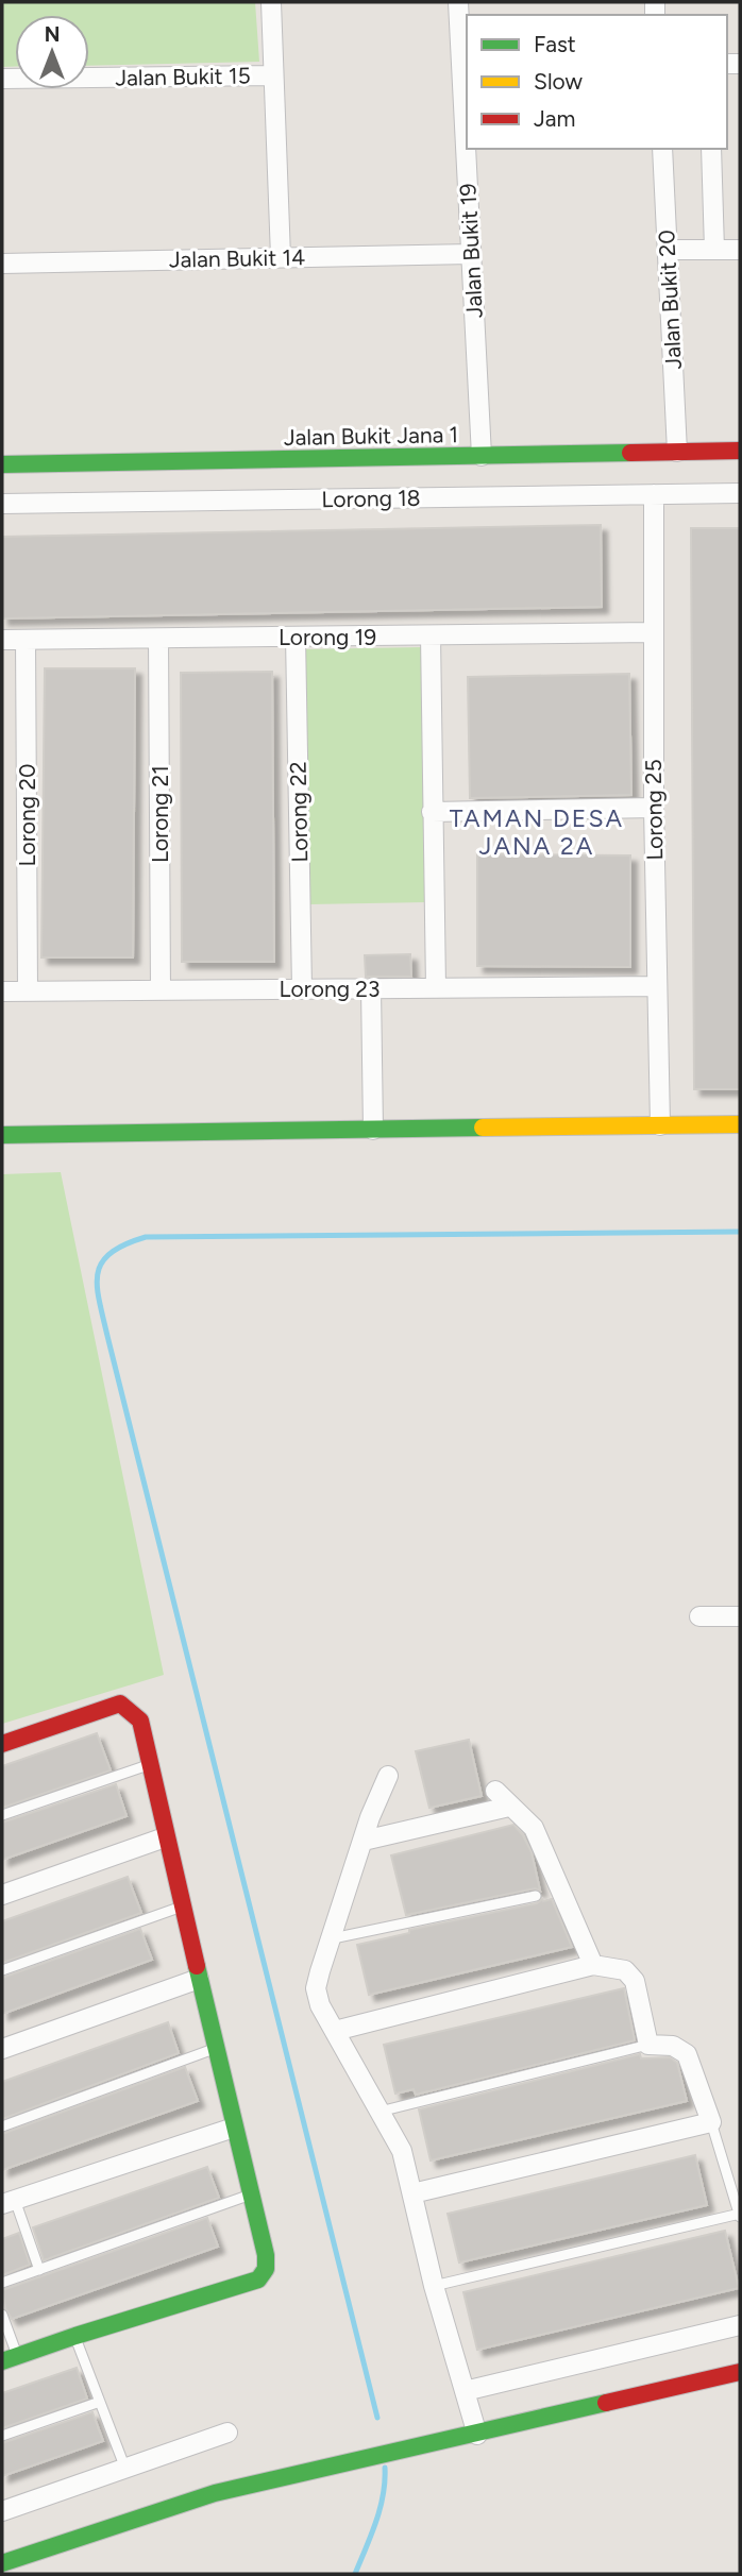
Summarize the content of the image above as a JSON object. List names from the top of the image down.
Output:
{
  "streets": {
    "street": [
      "Jalan Bukit 15",
      "Jalan Bukit 19",
      "Jalan Bukit 14",
      "Jalan Bukit 20",
      "Jalan Bukit Jana 1",
      "Lorong 18",
      "Lorong 19",
      "Lorong 25",
      "Lorong 22",
      "Lorong 21",
      "Lorong 20",
      "Lorong 23"
    ]
  },
  "crossings": [
    ["Jalan Bukit 19", "Jalan Bukit 14"],
    ["Jalan Bukit 19", "Jalan Bukit Jana 1"],
    ["Jalan Bukit 20", "Jalan Bukit Jana 1"],
    ["Lorong 18", "Lorong 25"],
    ["Lorong 19", "Lorong 25"],
    ["Lorong 19", "Lorong 22"],
    ["Lorong 19", "Lorong 21"],
    ["Lorong 19", "Lorong 20"],
    ["Lorong 25", "Lorong 23"],
    ["Lorong 22", "Lorong 23"],
    ["Lorong 21", "Lorong 23"],
    ["Lorong 20", "Lorong 23"]
  ],
  "districts": ["TAMAN DESA JANA 2A"],
  "legend": ["Fast", "Slow", "Jam"],
  "north": "top"
}
